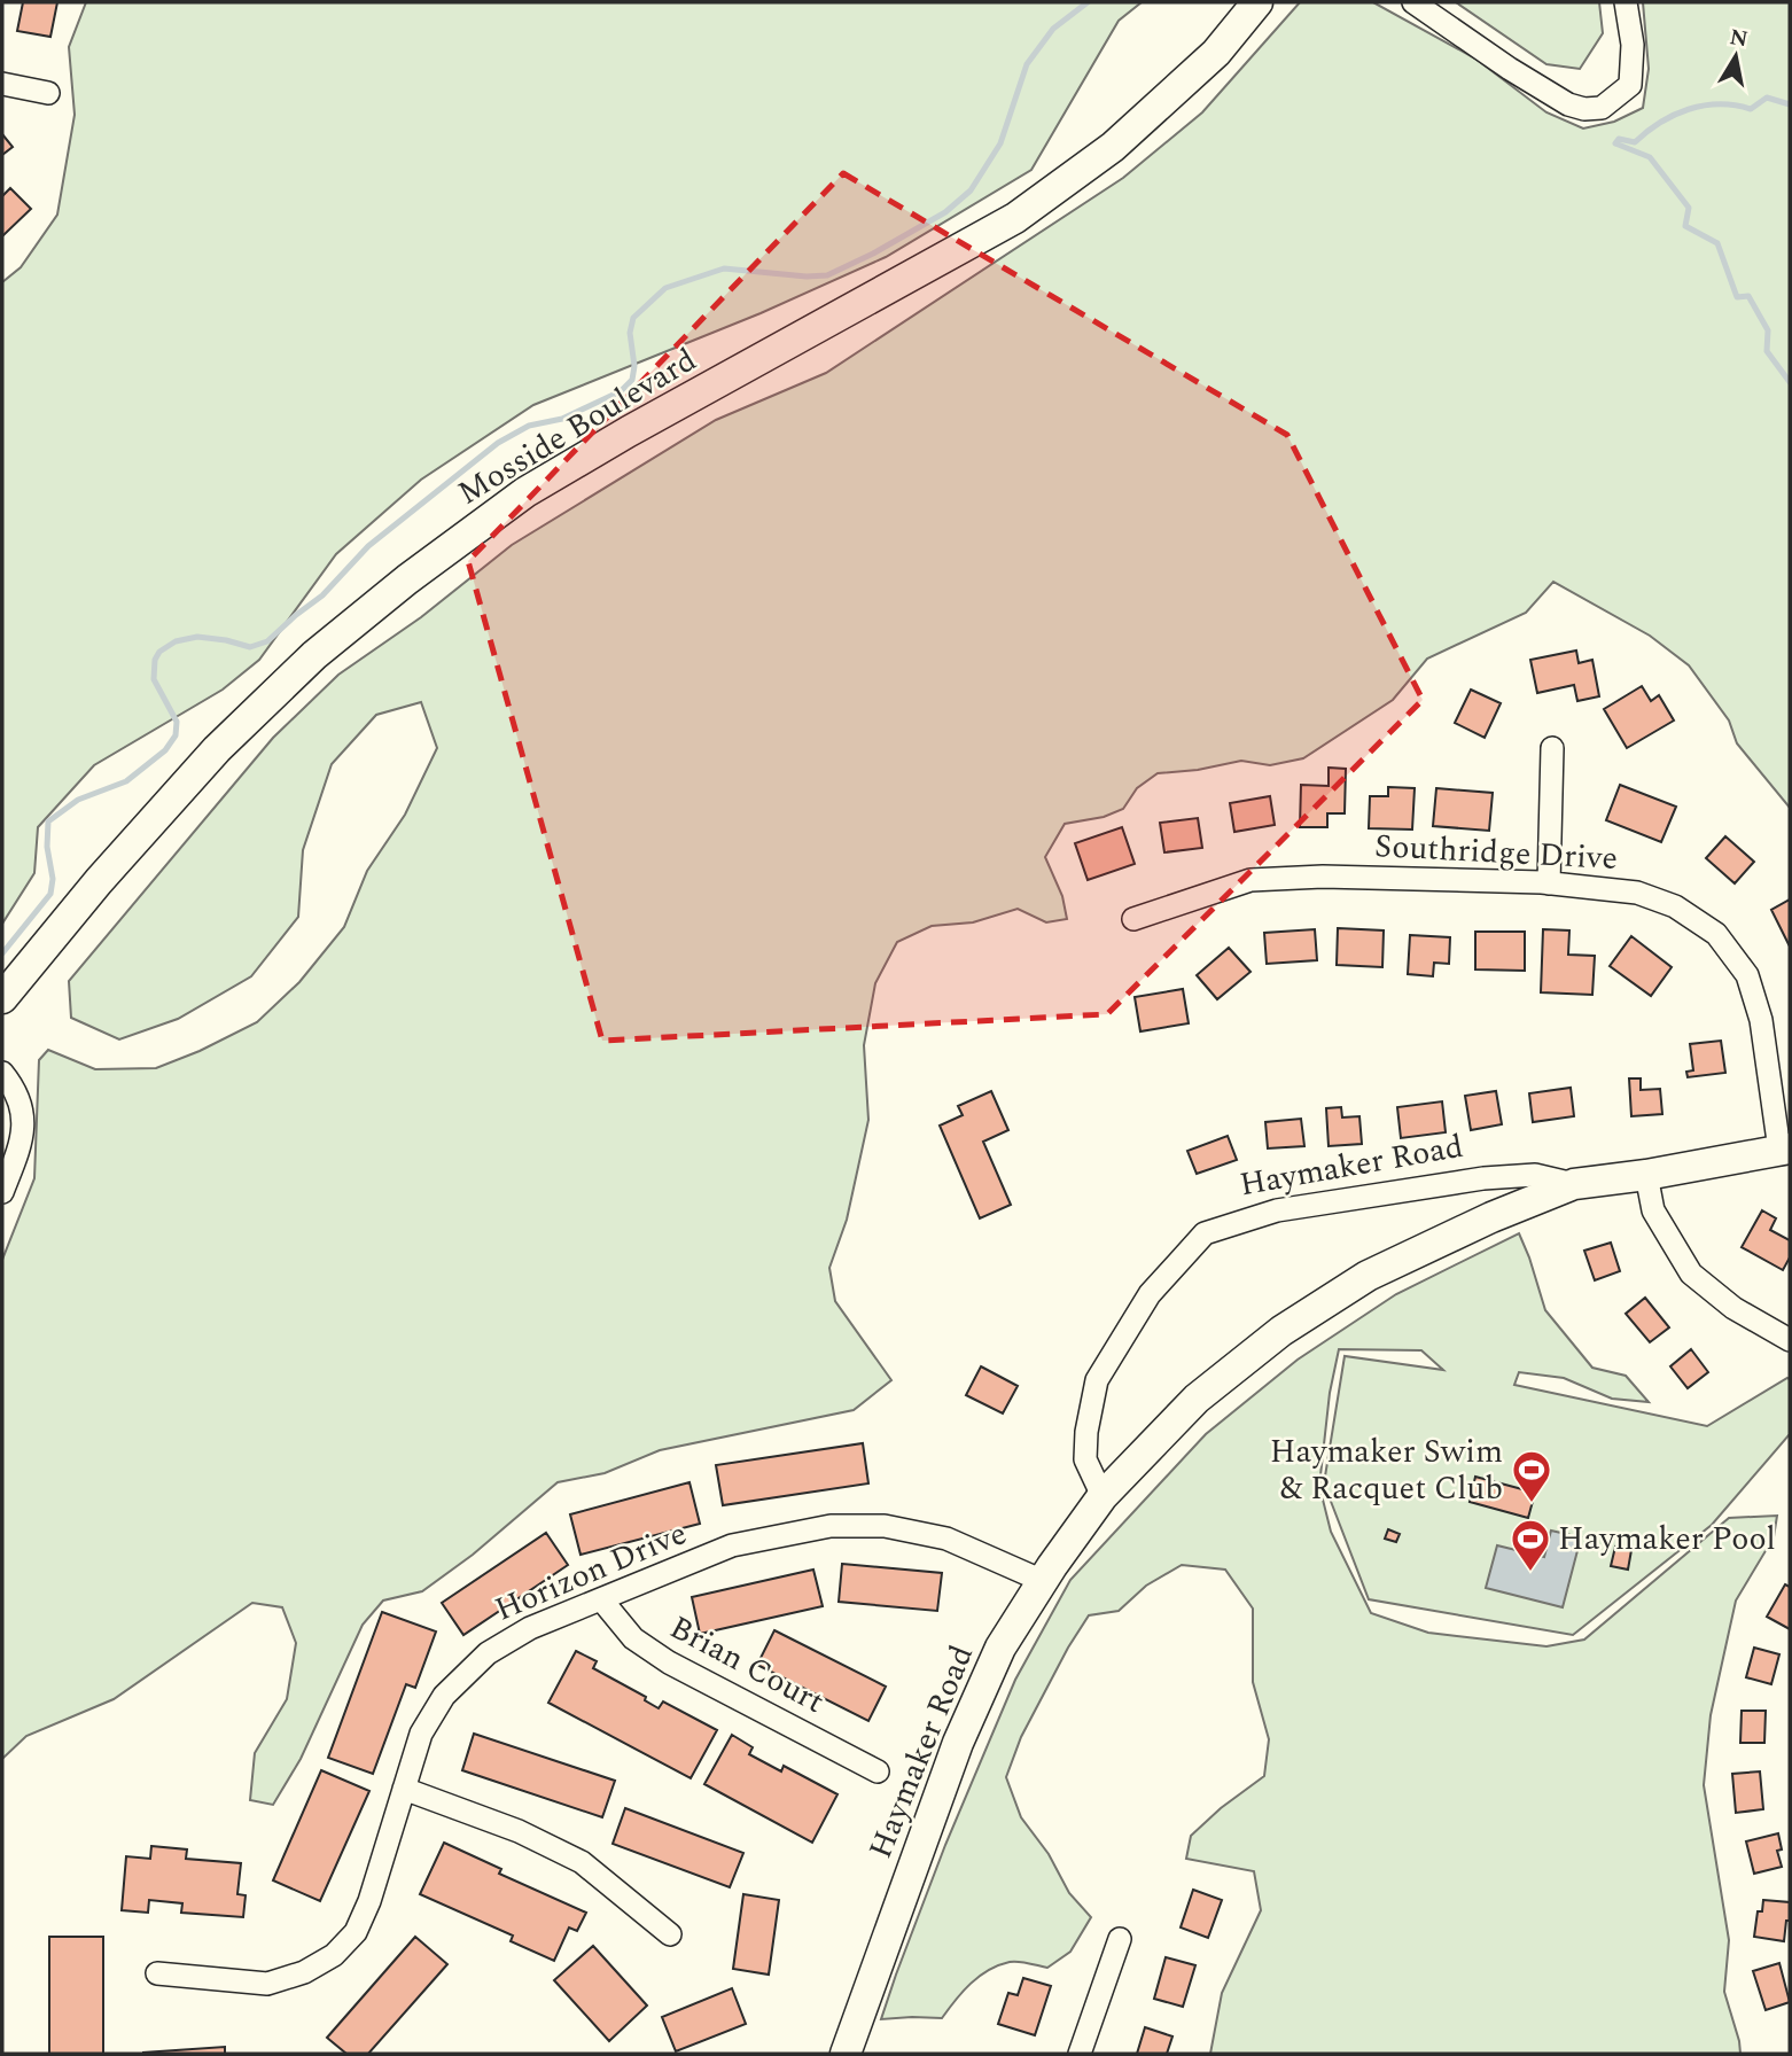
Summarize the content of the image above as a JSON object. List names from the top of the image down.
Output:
{
  "streets": {
    "main road": ["Mosside Boulevard", "Haymaker Road"],
    "street": ["Southridge Drive", "Horizon Drive", "Brian Court"]
  },
  "crossings": [
    ["Southridge Drive", "Haymaker Road"],
    ["Haymaker Road", "Horizon Drive"],
    ["Horizon Drive", "Brian Court"]
  ],
  "places": {
    "sports": ["Haymaker Swim & Racquet Club", "Haymaker Pool"]
  },
  "north": "top"
}
